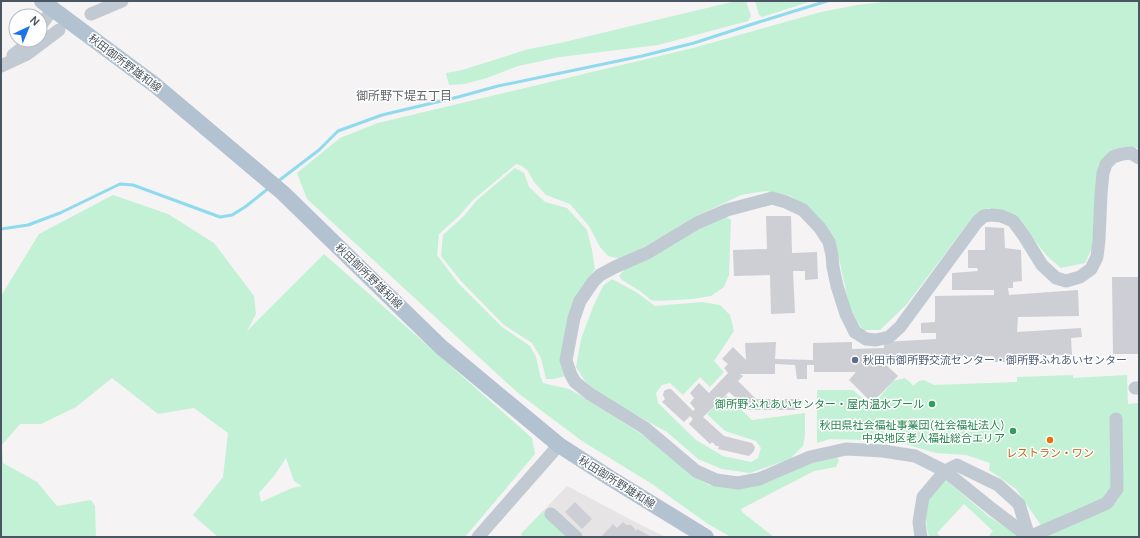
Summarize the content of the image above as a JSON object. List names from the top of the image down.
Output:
{
  "streets": {
    "main road": ["秋田御所野雄和線"]
  },
  "districts": ["御所野下堤五丁目"],
  "places": [
    "秋田市御所野交流センター・御所野ふれあいセンター",
    "御所野ふれあいセンター・屋内温水プール",
    "秋田県社会福祉事業団(社会福祉法人) 中央地区老人福祉総合エリア",
    "レストラン・ワン"
  ],
  "north": "top right"
}
